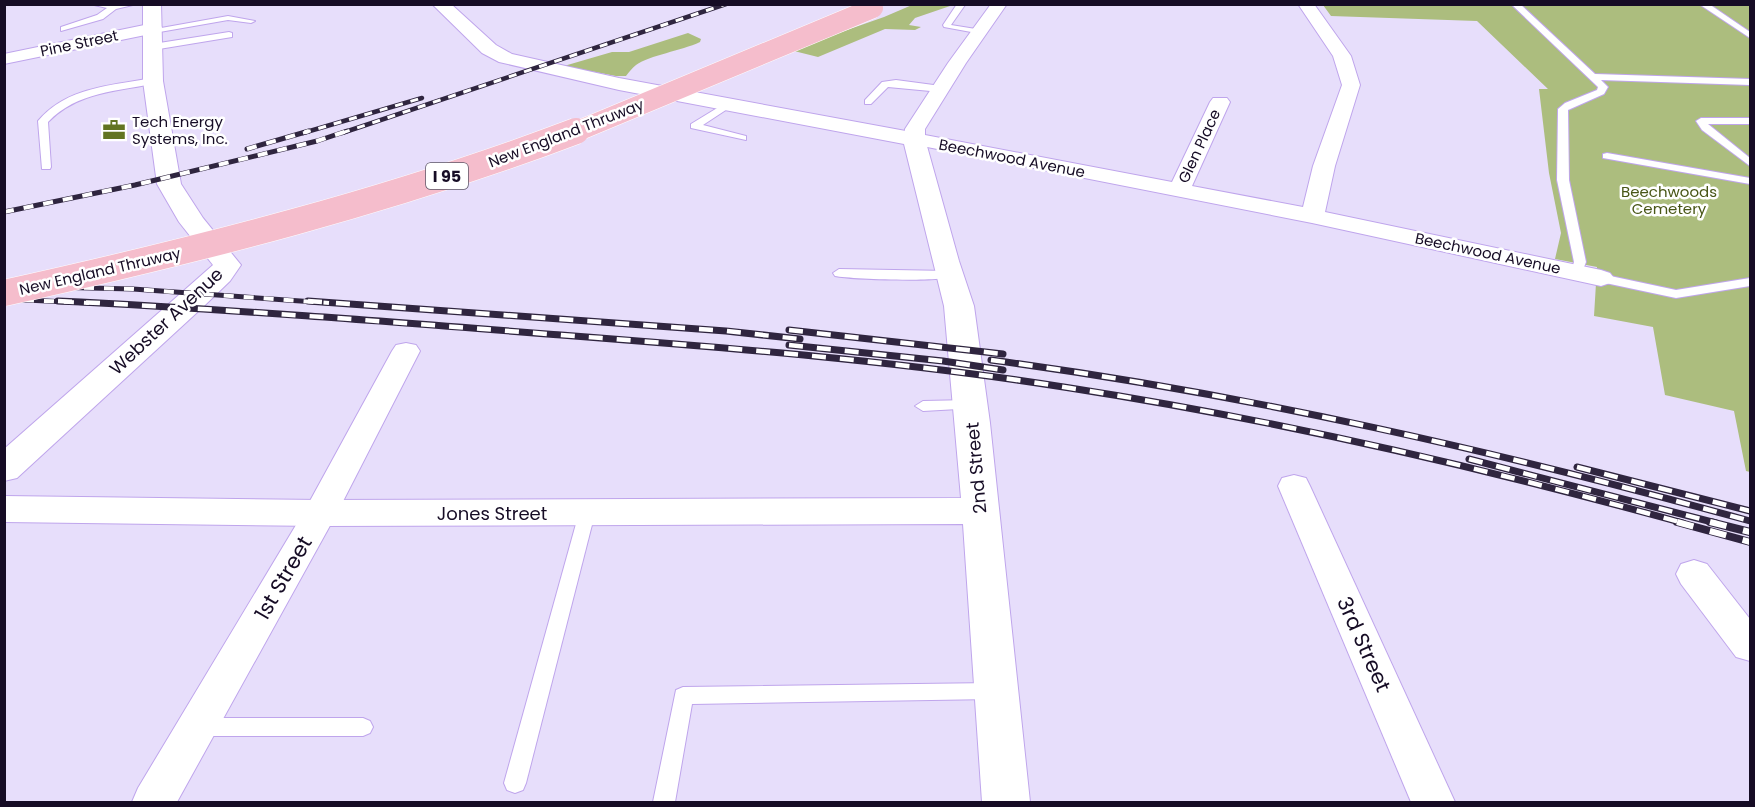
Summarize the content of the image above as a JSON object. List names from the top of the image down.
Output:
{
  "streets": {
    "highway": ["New England Thruway", "I 95"],
    "street": [
      "Pine Street",
      "Glen Place",
      "Beechwood Avenue",
      "Webster Avenue",
      "2nd Street",
      "Jones Street",
      "1st Street",
      "3rd Street"
    ]
  },
  "crossings": [
    ["Pine Street", "Webster Avenue"],
    ["Glen Place", "Beechwood Avenue"],
    ["Beechwood Avenue", "2nd Street"],
    ["2nd Street", "Jones Street"],
    ["Jones Street", "1st Street"]
  ],
  "parks": ["Beechwoods Cemetery"],
  "places": {
    "office": ["Tech Energy Systems, Inc."]
  }
}
